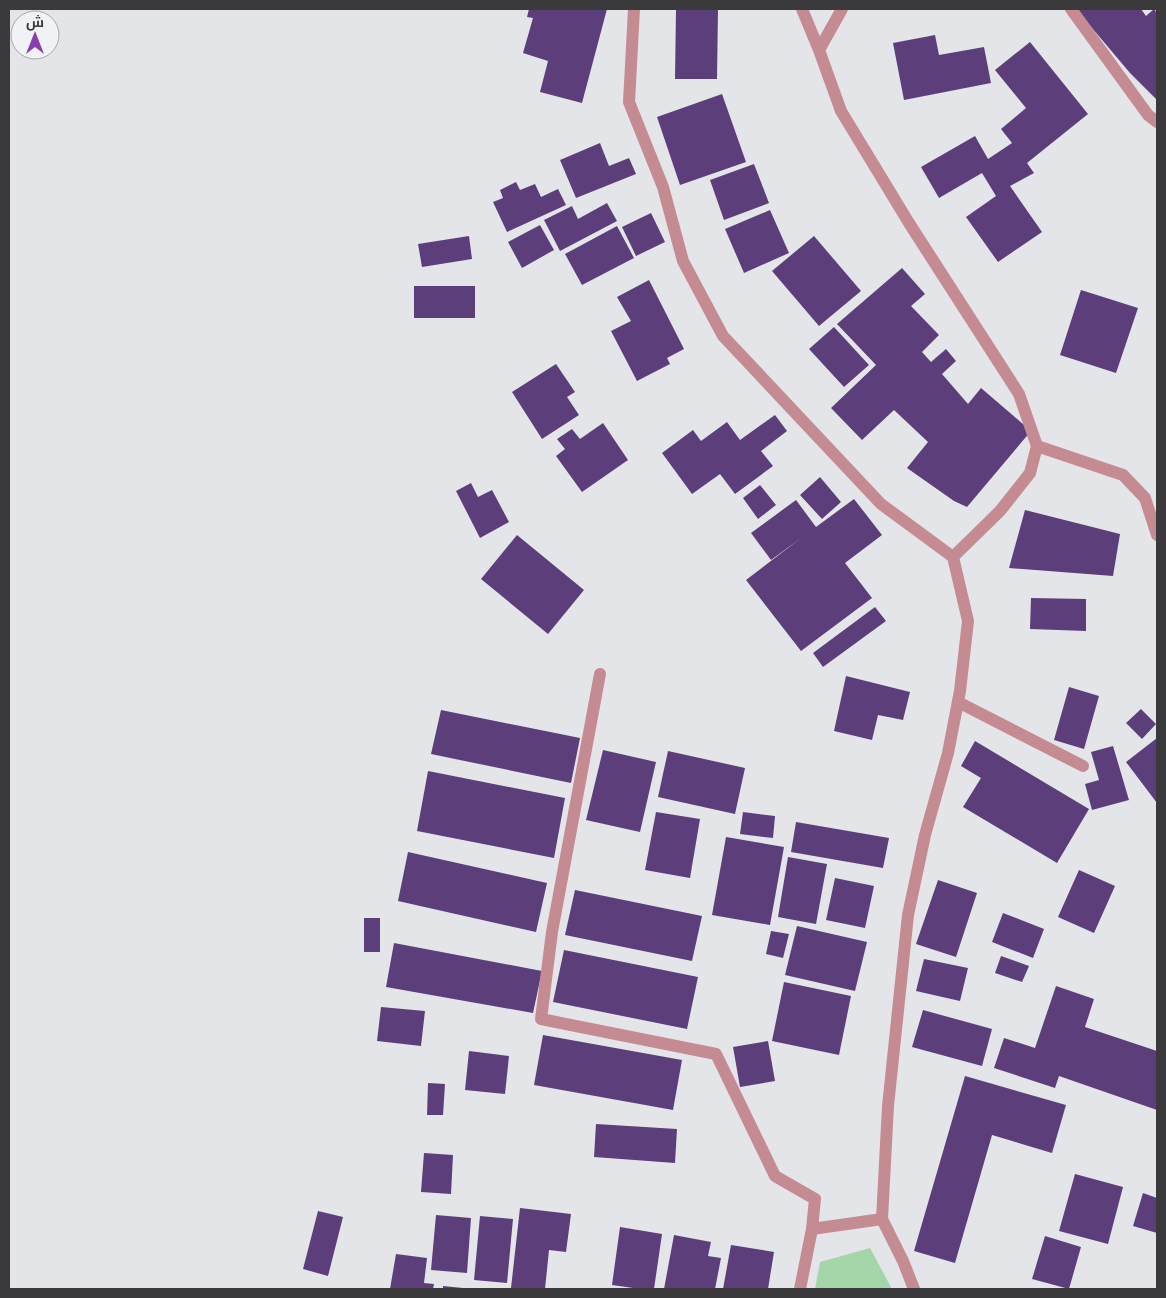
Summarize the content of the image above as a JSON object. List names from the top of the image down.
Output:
{
  "north": "top"
}
